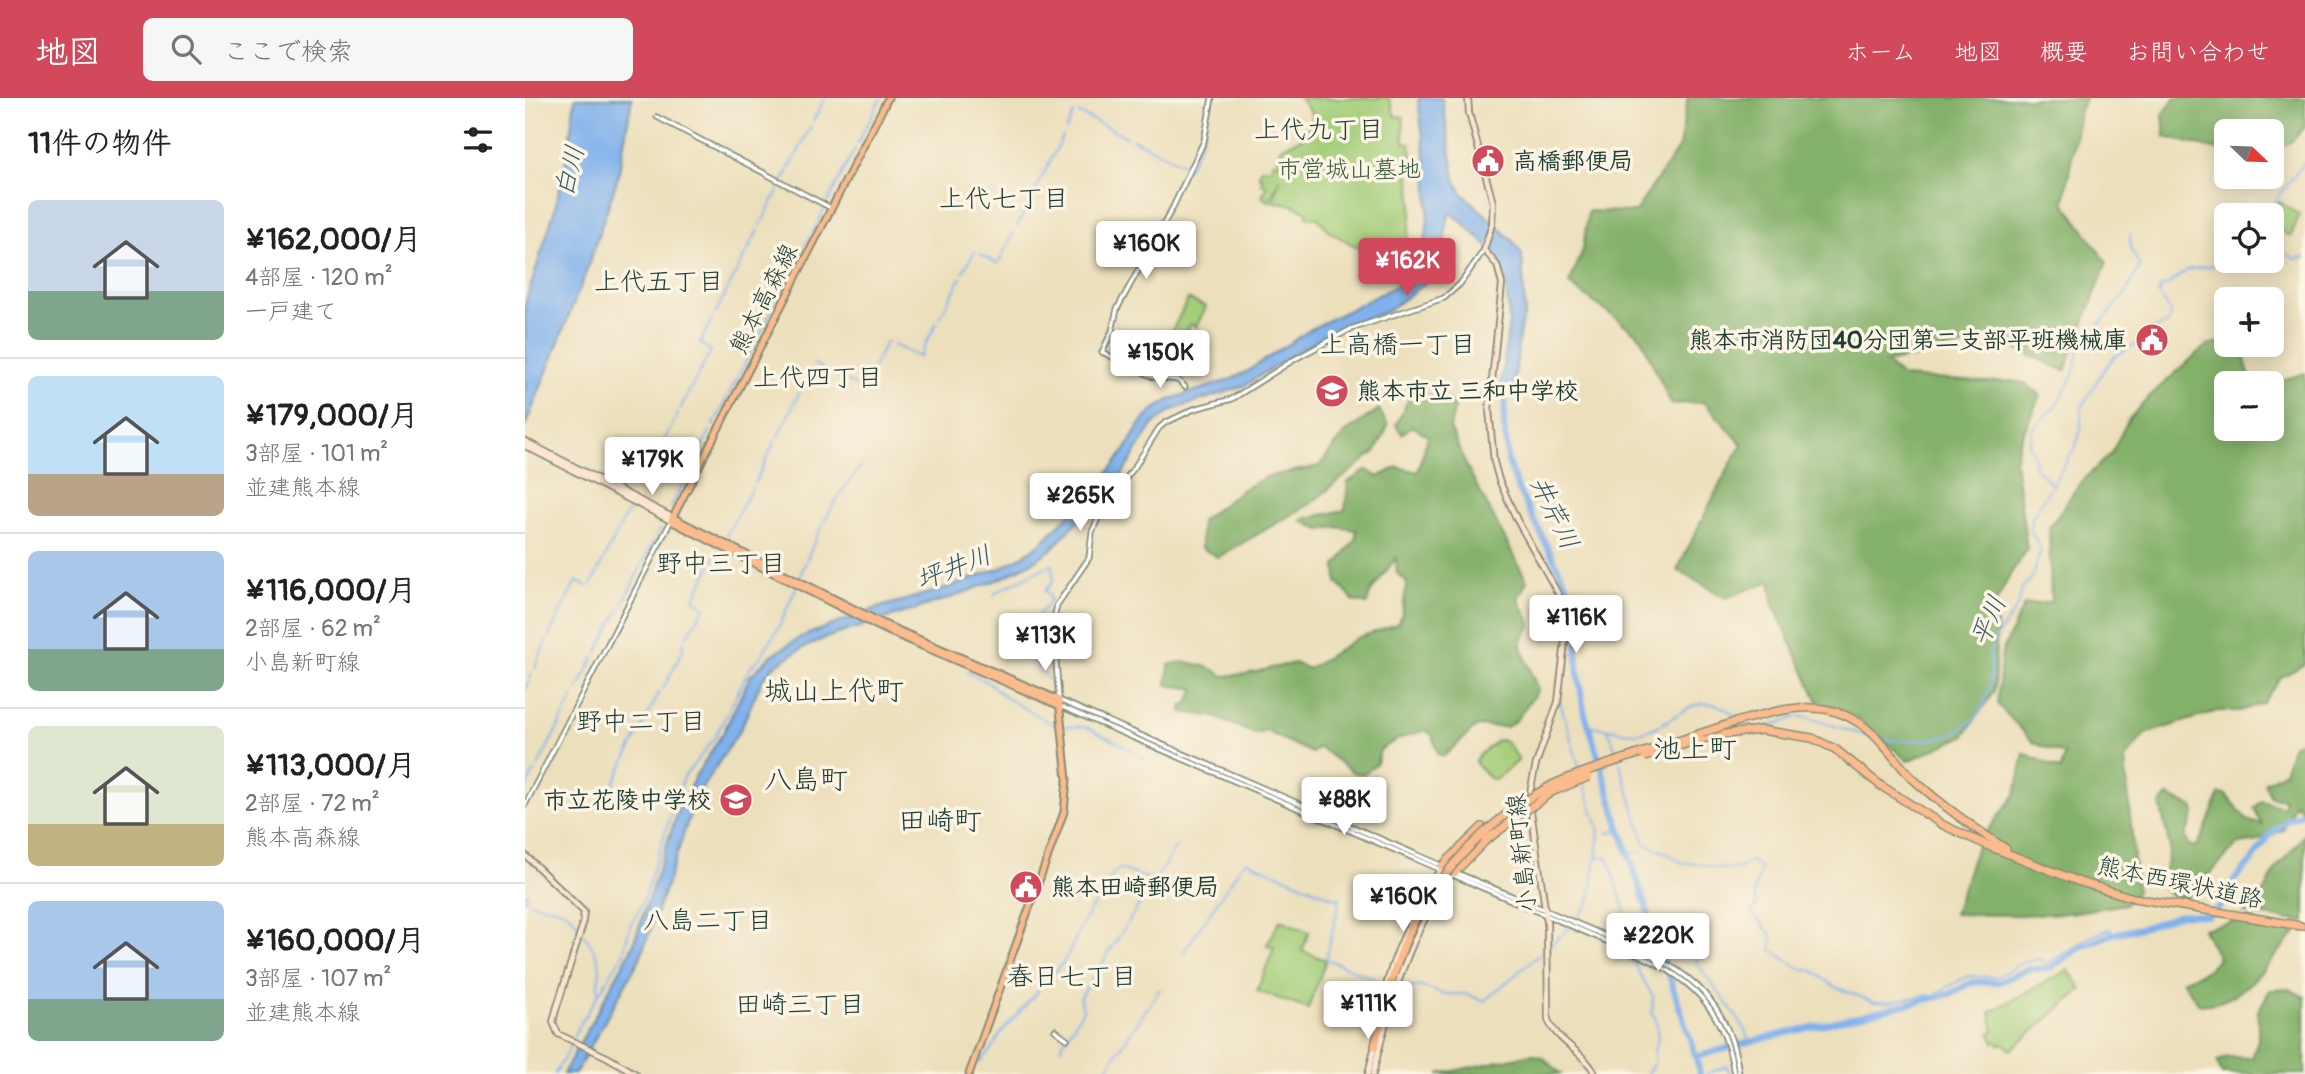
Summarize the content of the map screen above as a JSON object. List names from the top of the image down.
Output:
{
  "streets": {
    "highway": ["熊本西環状道路"],
    "main road": ["熊本高森線", "小島新町線"]
  },
  "districts": [
    "上代九丁目",
    "上代七丁目",
    "上代五丁目",
    "上高橋一丁目",
    "上代四丁目",
    "野中三丁目",
    "城山上代町",
    "野中二丁目",
    "池上町",
    "八島町",
    "田崎町",
    "八島二丁目",
    "春日七丁目",
    "田崎三丁目"
  ],
  "water": [
    "白川",
    "井芹川",
    "坪井川",
    "平川"
  ],
  "parks": ["市営城山墓地"],
  "places": {
    "public building": ["高橋郵便局", "熊本市消防団40分団第二支部平班機械庫", "熊本田崎郵便局"],
    "school or university": ["熊本市立 三和中学校", "市立花陵中学校"]
  },
  "north": "bottom right",
  "page": {
    "header": "地図",
    "search": "ここで検索",
    "nav": [
      "ホーム",
      "地図",
      "概要",
      "お問い合わせ"
    ],
    "heading": "11件の物件",
    "map_buttons": ["+", "−"],
    "list": [
      {
        "name": "¥162,000/月",
        "note": "4部屋 · 120 m² · 一戸建て"
      },
      {
        "name": "¥179,000/月",
        "note": "3部屋 · 101 m² · 並建熊本線"
      },
      {
        "name": "¥116,000/月",
        "note": "2部屋 · 62 m² · 小島新町線"
      },
      {
        "name": "¥113,000/月",
        "note": "2部屋 · 72 m² · 熊本高森線"
      },
      {
        "name": "¥160,000/月",
        "note": "3部屋 · 107 m² · 並建熊本線"
      }
    ],
    "price": [
      "¥160K",
      "¥162K",
      "¥150K",
      "¥179K",
      "¥265K",
      "¥116K",
      "¥113K",
      "¥88K",
      "¥160K",
      "¥220K",
      "¥111K"
    ]
  }
}
